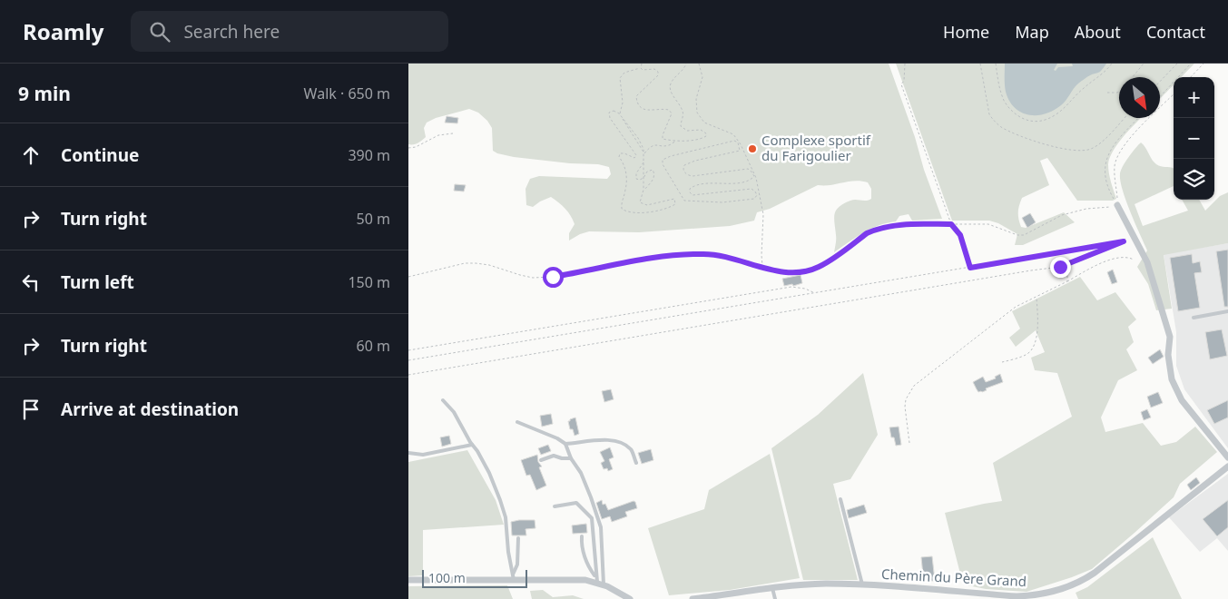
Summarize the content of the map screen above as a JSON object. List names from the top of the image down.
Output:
{
  "streets": {
    "street": ["Chemin du Père Grand"]
  },
  "places": ["Complexe sportif du Farigoulier"],
  "scale_bar": "100 m",
  "north": "bottom right",
  "page": {
    "header": "Roamly",
    "search": "Search here",
    "nav": [
      "Home",
      "Map",
      "About",
      "Contact"
    ],
    "heading": ["9 min", "Walk · 650 m"],
    "map_buttons": ["+", "−"],
    "list": [
      ["Continue", "390 m"],
      ["Turn right", "50 m"],
      ["Turn left", "150 m"],
      ["Turn right", "60 m"],
      "Arrive at destination"
    ],
    "scale": "100 m"
  }
}
